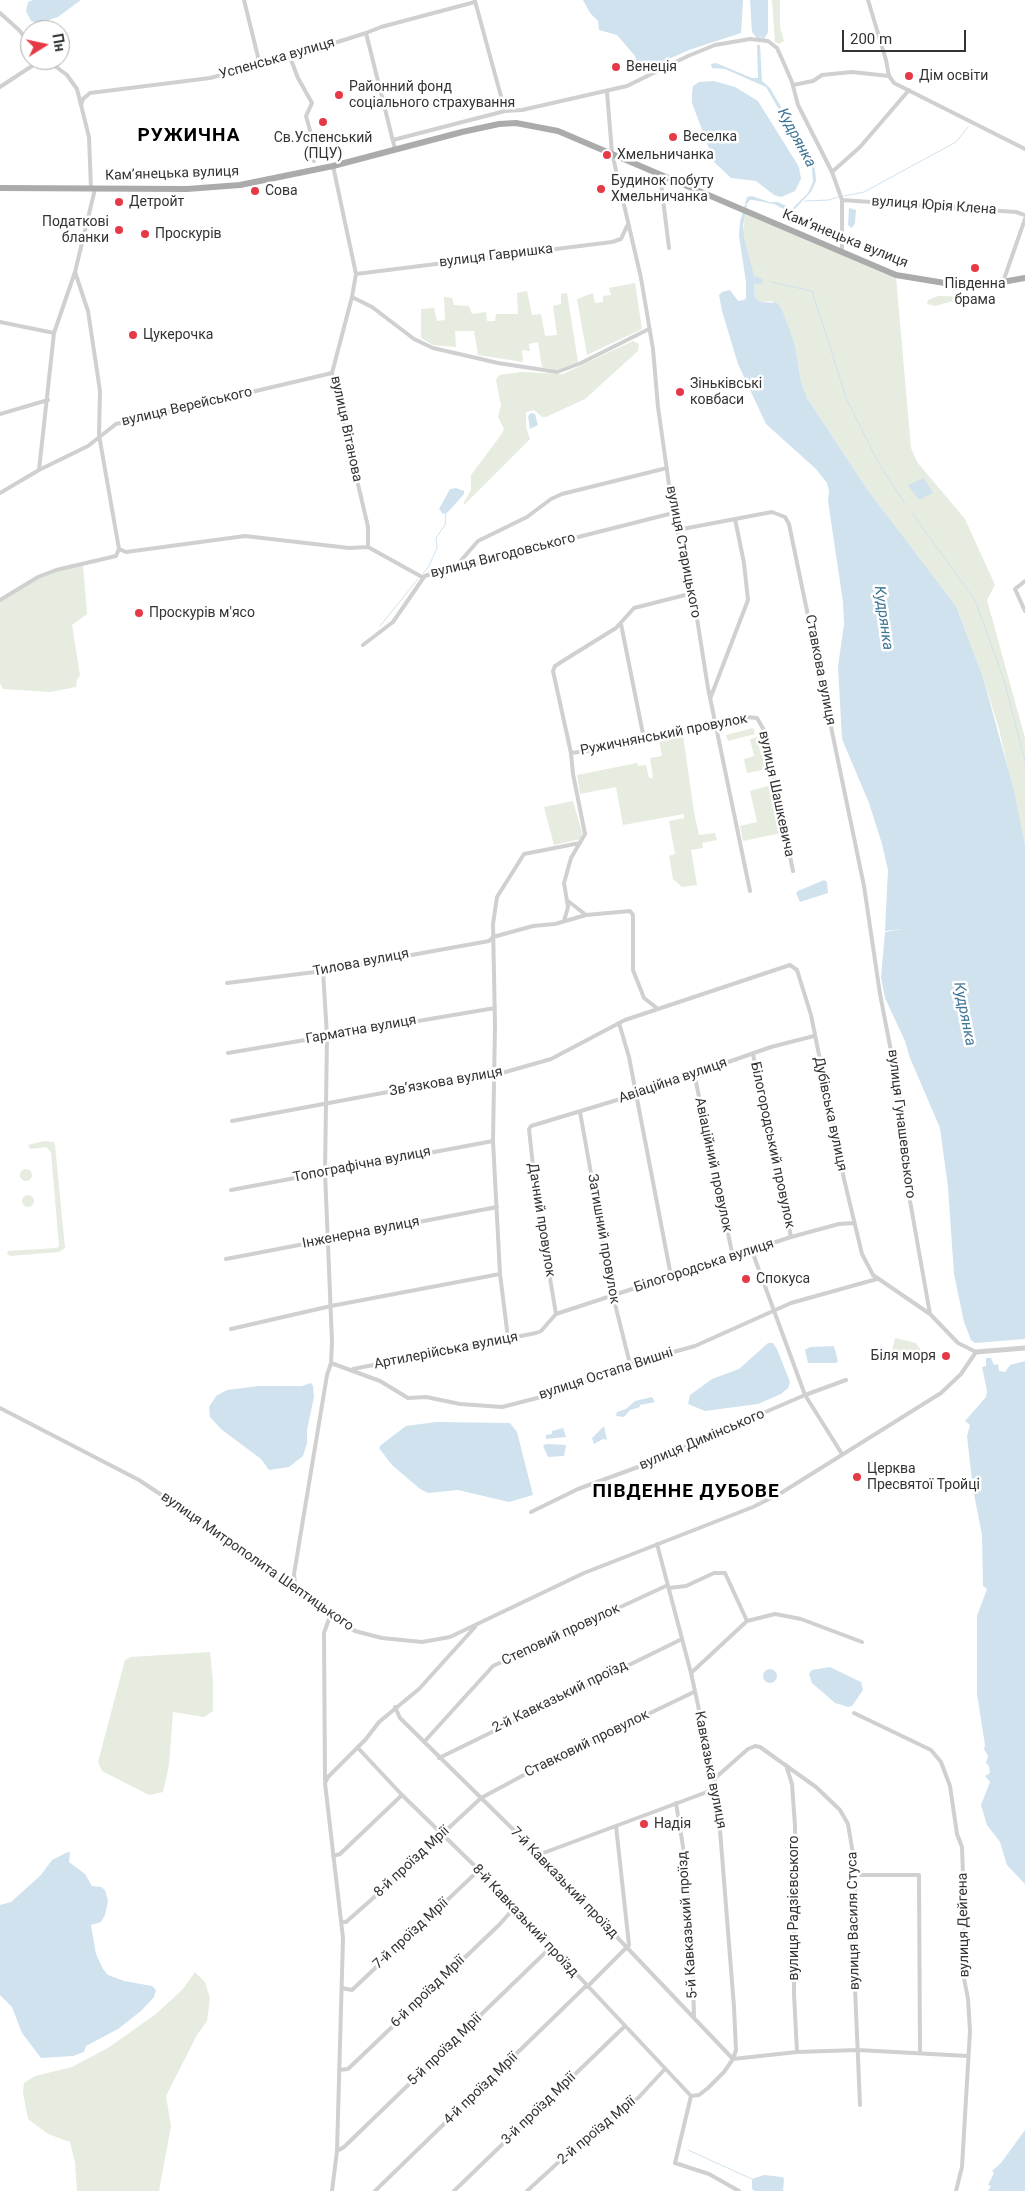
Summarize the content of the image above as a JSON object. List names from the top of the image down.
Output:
{
  "streets": {
    "main road": ["Камʼянецька вулиця"],
    "street": [
      "Успенська вулиця",
      "вулиця Юрія Клена",
      "вулиця Гавришка",
      "вулиця Верейського",
      "вулиця Вітанова",
      "вулиця Старицького",
      "вулиця Вигодовського",
      "Ставкова вулиця",
      "Ружичнянський провулок",
      "вулиця Шашкевича",
      "Тилова вулиця",
      "Гарматна вулиця",
      "Авіаційна вулиця",
      "Звʼязкова вулиця",
      "Дубівська вулиця",
      "вулиця Гунашевського",
      "Білогородський провулок",
      "Топографічна вулиця",
      "Авіаційний провулок",
      "Дачний провулок",
      "Інженерна вулиця",
      "Затишний провулок",
      "Білогородська вулиця",
      "Артилерійська вулиця",
      "вулиця Остапа Вишні",
      "вулиця Димінського",
      "вулиця Митрополита Шептицького",
      "Степовий провулок",
      "2-й Кавказький проїзд",
      "Ставковий провулок",
      "Кавказька вулиця",
      "8-й проїзд Мрії",
      "7-й Кавказький проїзд",
      "вулиця Радзієвського",
      "8-й Кавказький проїзд",
      "вулиця Василя Стуса",
      "5-й Кавказький проїзд",
      "вулиця Дейгена",
      "7-й проїзд Мрії",
      "6-й проїзд Мрії",
      "5-й проїзд Мрії",
      "4-й проїзд Мрії",
      "3-й проїзд Мрії",
      "2-й проїзд Мрії"
    ]
  },
  "crossings": [
    ["Камʼянецька вулиця", "вулиця Вітанова"],
    ["Камʼянецька вулиця", "вулиця Старицького"],
    ["вулиця Гавришка", "вулиця Вітанова"],
    ["вулиця Гавришка", "вулиця Старицького"],
    ["вулиця Верейського", "вулиця Вітанова"],
    ["вулиця Старицького", "вулиця Вигодовського"],
    ["вулиця Старицького", "Ставкова вулиця"],
    ["вулиця Старицького", "Ружичнянський провулок"],
    ["Ставкова вулиця", "вулиця Гунашевського"],
    ["Ружичнянський провулок", "вулиця Шашкевича"],
    ["Тилова вулиця", "Дубівська вулиця"],
    ["Авіаційна вулиця", "Дубівська вулиця"],
    ["Авіаційна вулиця", "Білогородський провулок"],
    ["Авіаційна вулиця", "Авіаційний провулок"],
    ["Авіаційна вулиця", "Дачний провулок"],
    ["Авіаційна вулиця", "Затишний провулок"],
    ["Звʼязкова вулиця", "Дубівська вулиця"],
    ["Дубівська вулиця", "вулиця Гунашевського"],
    ["Дубівська вулиця", "Білогородська вулиця"],
    ["Дубівська вулиця", "вулиця Остапа Вишні"],
    ["Дубівська вулиця", "вулиця Митрополита Шептицького"],
    ["Білогородський провулок", "Білогородська вулиця"],
    ["Авіаційний провулок", "Білогородська вулиця"],
    ["Дачний провулок", "Білогородська вулиця"],
    ["Дачний провулок", "Артилерійська вулиця"],
    ["Затишний провулок", "Білогородська вулиця"],
    ["Затишний провулок", "вулиця Остапа Вишні"],
    ["Білогородська вулиця", "Артилерійська вулиця"],
    ["Артилерійська вулиця", "вулиця Остапа Вишні"],
    ["вулиця Митрополита Шептицького", "Кавказька вулиця"],
    ["Степовий провулок", "Кавказька вулиця"],
    ["Степовий провулок", "7-й Кавказький проїзд"],
    ["2-й Кавказький проїзд", "Кавказька вулиця"],
    ["2-й Кавказький проїзд", "7-й Кавказький проїзд"],
    ["Ставковий провулок", "Кавказька вулиця"],
    ["Ставковий провулок", "8-й проїзд Мрії"],
    ["Ставковий провулок", "7-й Кавказький проїзд"],
    ["Кавказька вулиця", "7-й Кавказький проїзд"],
    ["Кавказька вулиця", "вулиця Василя Стуса"],
    ["8-й проїзд Мрії", "7-й Кавказький проїзд"],
    ["8-й проїзд Мрії", "8-й Кавказький проїзд"],
    ["7-й Кавказький проїзд", "5-й Кавказький проїзд"],
    ["7-й Кавказький проїзд", "4-й проїзд Мрії"],
    ["вулиця Радзієвського", "вулиця Василя Стуса"],
    ["8-й Кавказький проїзд", "7-й проїзд Мрії"],
    ["8-й Кавказький проїзд", "6-й проїзд Мрії"],
    ["8-й Кавказький проїзд", "5-й проїзд Мрії"],
    ["8-й Кавказький проїзд", "4-й проїзд Мрії"],
    ["8-й Кавказький проїзд", "3-й проїзд Мрії"],
    ["8-й Кавказький проїзд", "2-й проїзд Мрії"]
  ],
  "districts": ["РУЖИЧНА", "ПІВДЕННЕ ДУБОВЕ"],
  "water": ["Кудрянка"],
  "places": [
    "Венеція",
    "Дім освіти",
    "Районний фонд соціального страхування",
    "Св.Успенський (ПЦУ)",
    "Веселка",
    "Хмельничанка",
    "Будинок побуту Хмельничанка",
    "Сова",
    "Детройт",
    "Податкові бланки",
    "Проскурів",
    "Південна брама",
    "Цукерочка",
    "Зіньківські ковбаси",
    "Проскурів м'ясо",
    "Спокуса",
    "Біля моря",
    "Церква Пресвятої Тройці",
    "Надія"
  ],
  "scale_bar": "200 m",
  "north": "right"
}
